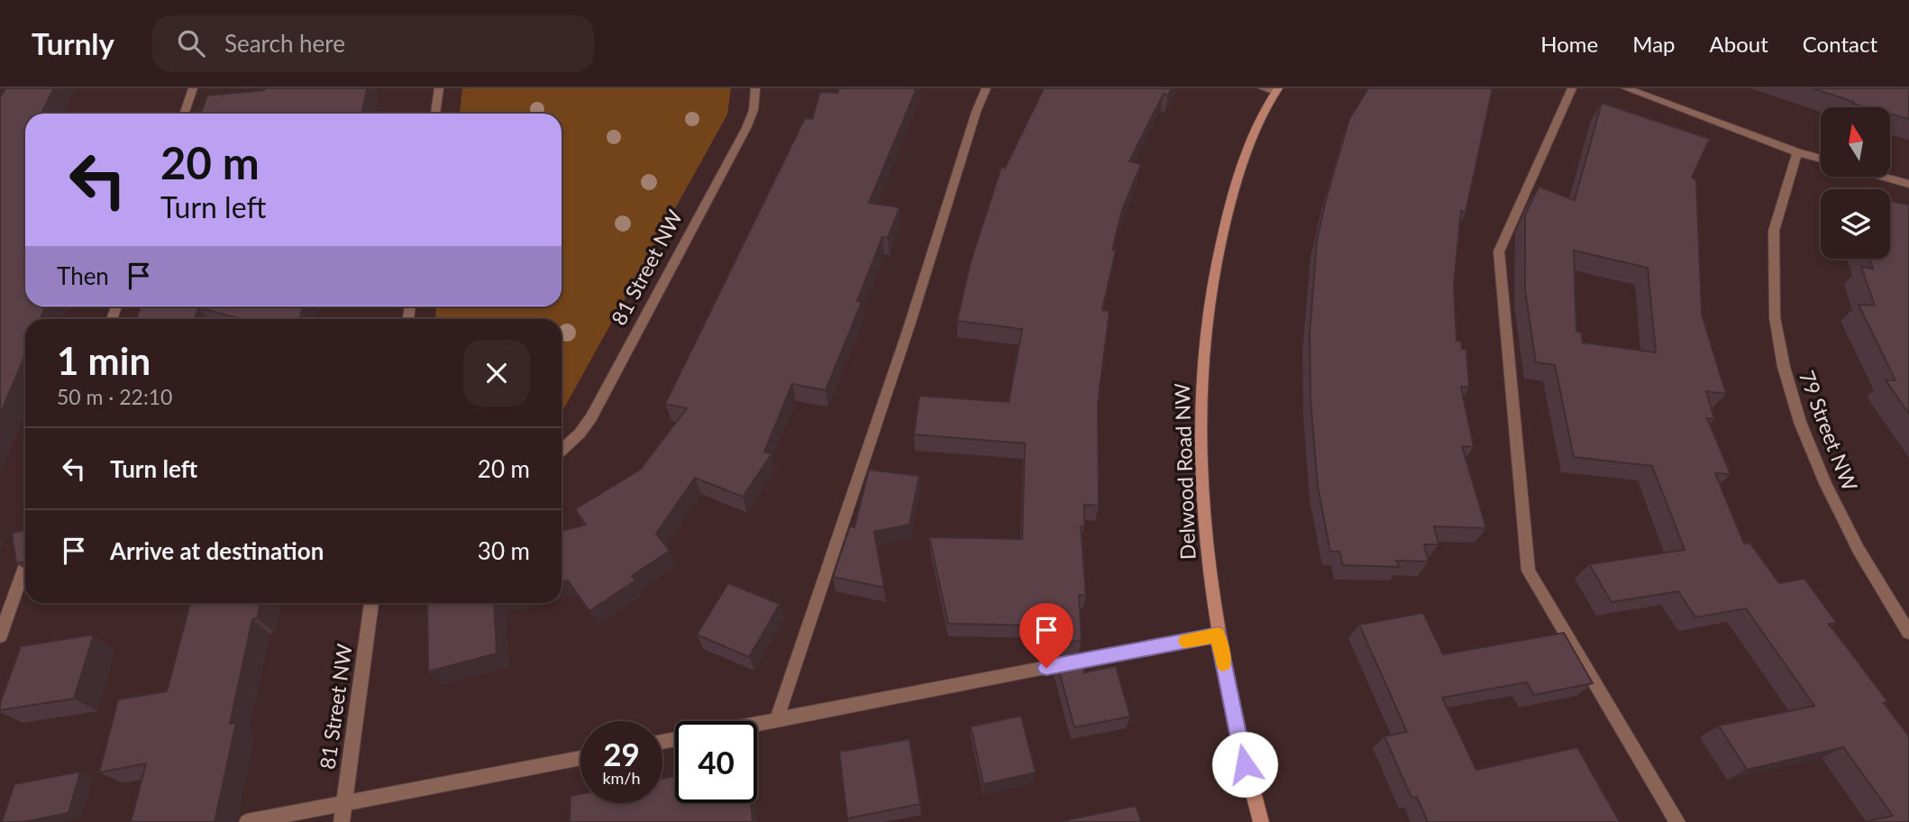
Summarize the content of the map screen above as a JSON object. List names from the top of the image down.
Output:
{
  "streets": {
    "street": ["81 Street NW", "79 Street NW", "Delwood Road NW"]
  },
  "north": "top",
  "page": {
    "header": "Turnly",
    "search": "Search here",
    "nav": [
      "Home",
      "Map",
      "About",
      "Contact"
    ],
    "turn": ["20 m", "Turn left"],
    "then": "Then",
    "heading": ["1 min", "50 m · 22:10"],
    "list": [
      {
        "name": "Turn left",
        "value": "20 m"
      },
      {
        "name": "Arrive at destination",
        "value": "30 m"
      }
    ],
    "speed": "29 km/h",
    "limit": "40"
  }
}
